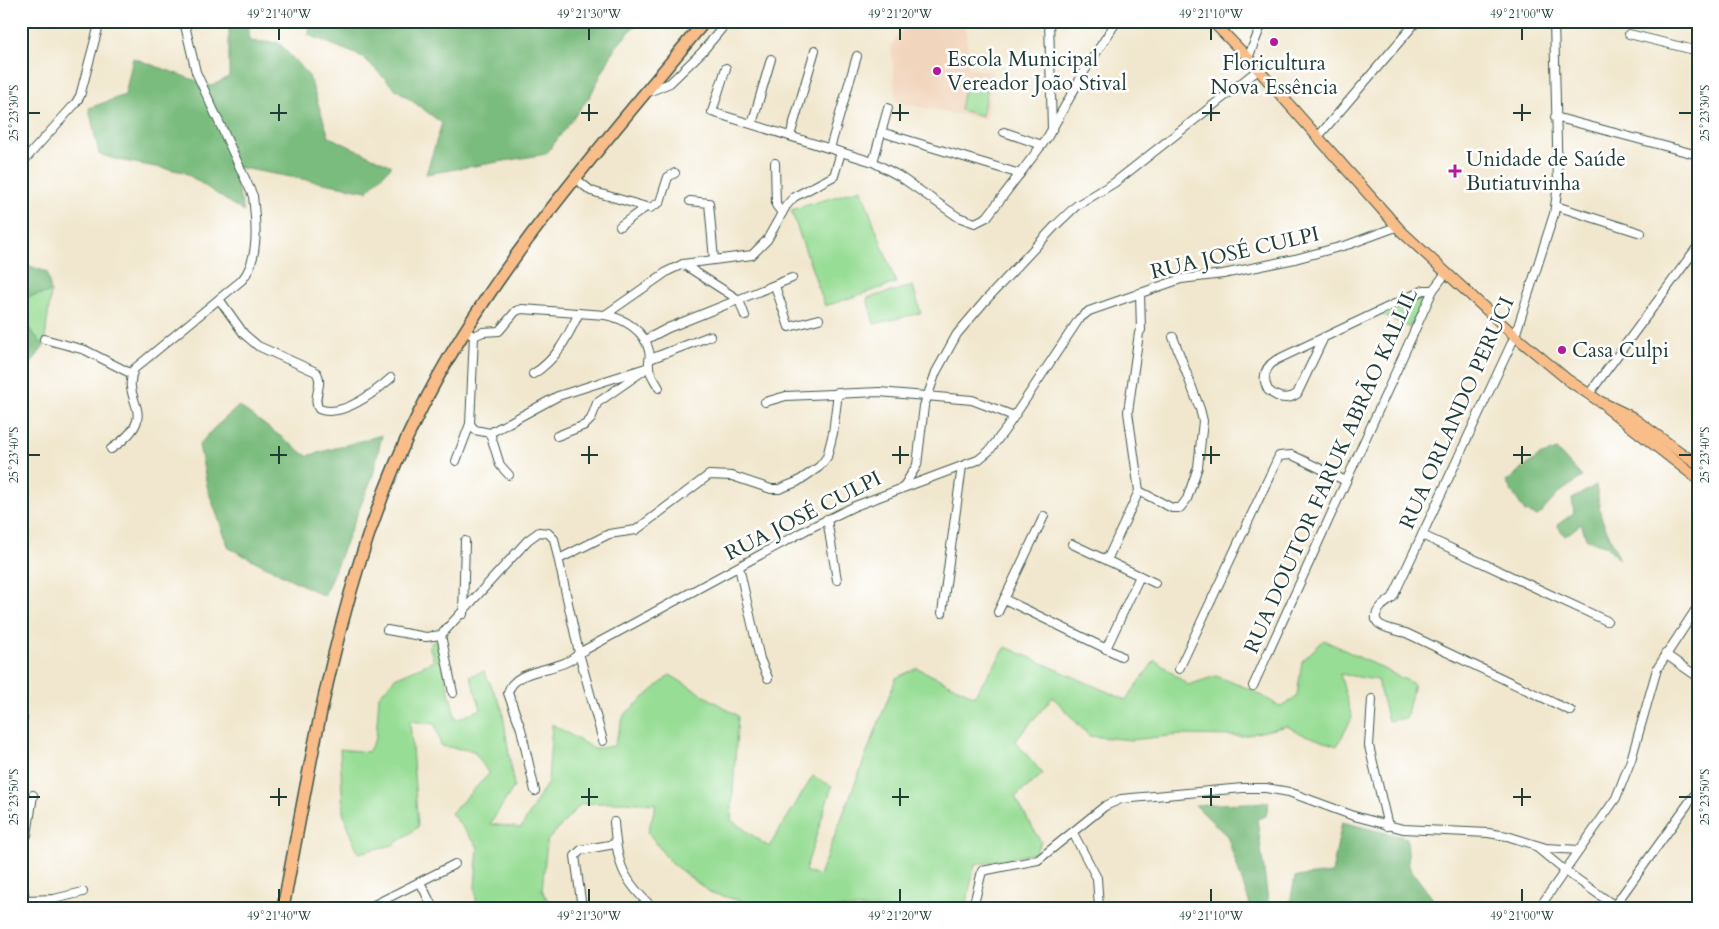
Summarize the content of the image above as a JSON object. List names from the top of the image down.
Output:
{
  "streets": {
    "street": ["RUA JOSÉ CULPI", "RUA ORLANDO PERUCI", "RUA DOUTOR FARUK ABRÃO KALLIL"]
  },
  "places": {
    "other": ["Floricultura Nova Essência", "Escola Municipal Vereador João Stival", "Casa Culpi"],
    "health": ["Unidade de Saúde Butiatuvinha"]
  },
  "coordinates": [
    "49°21'40\"W",
    "49°21'30\"W",
    "49°21'20\"W",
    "49°21'10\"W",
    "49°21'00\"W",
    "25°23'30\"S",
    "25°23'40\"S",
    "25°23'50\"S"
  ]
}
